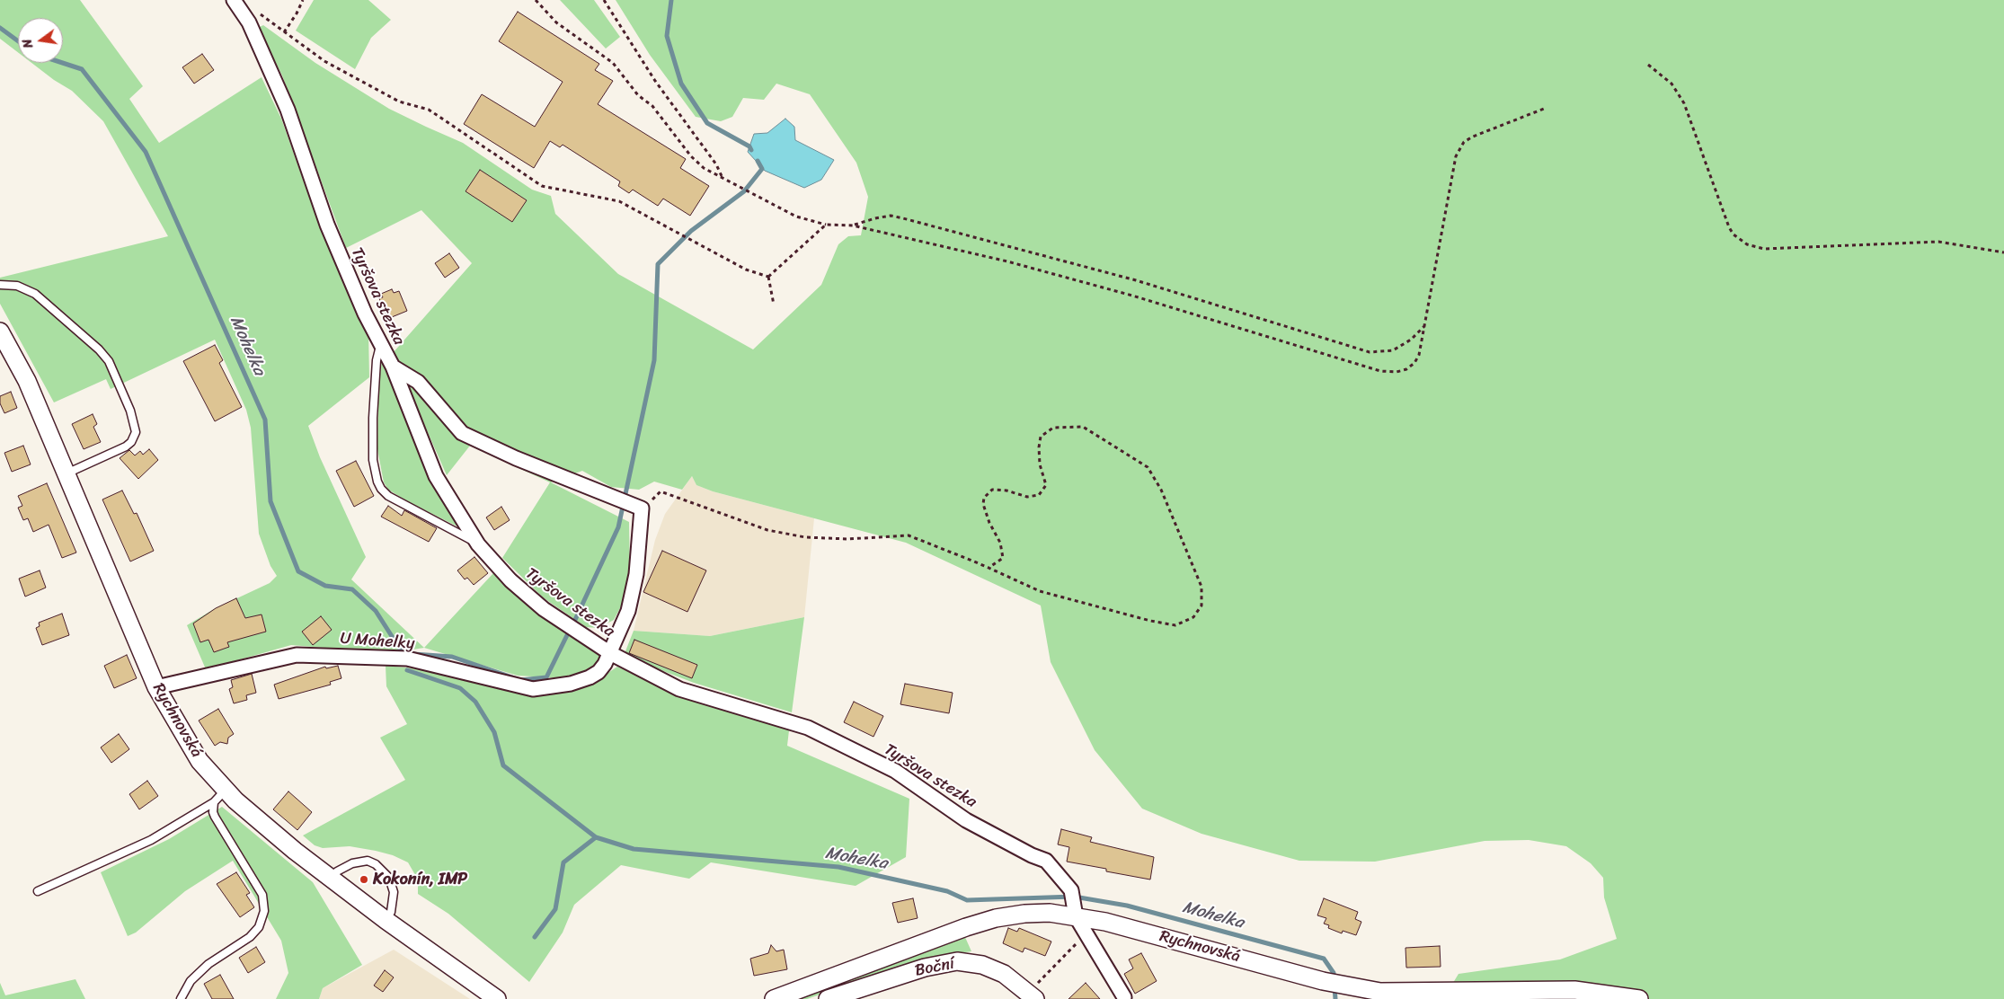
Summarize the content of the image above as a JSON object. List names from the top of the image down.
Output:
{
  "streets": {
    "street": [
      "Tyršova stezka",
      "U Mohelky",
      "Rychnovská",
      "Boční"
    ]
  },
  "crossings": [
    ["Tyršova stezka", "U Mohelky"],
    ["Tyršova stezka", "Rychnovská"],
    ["U Mohelky", "Rychnovská"]
  ],
  "water": ["Mohelka"],
  "places": ["Kokonín, IMP"],
  "north": "left"
}
